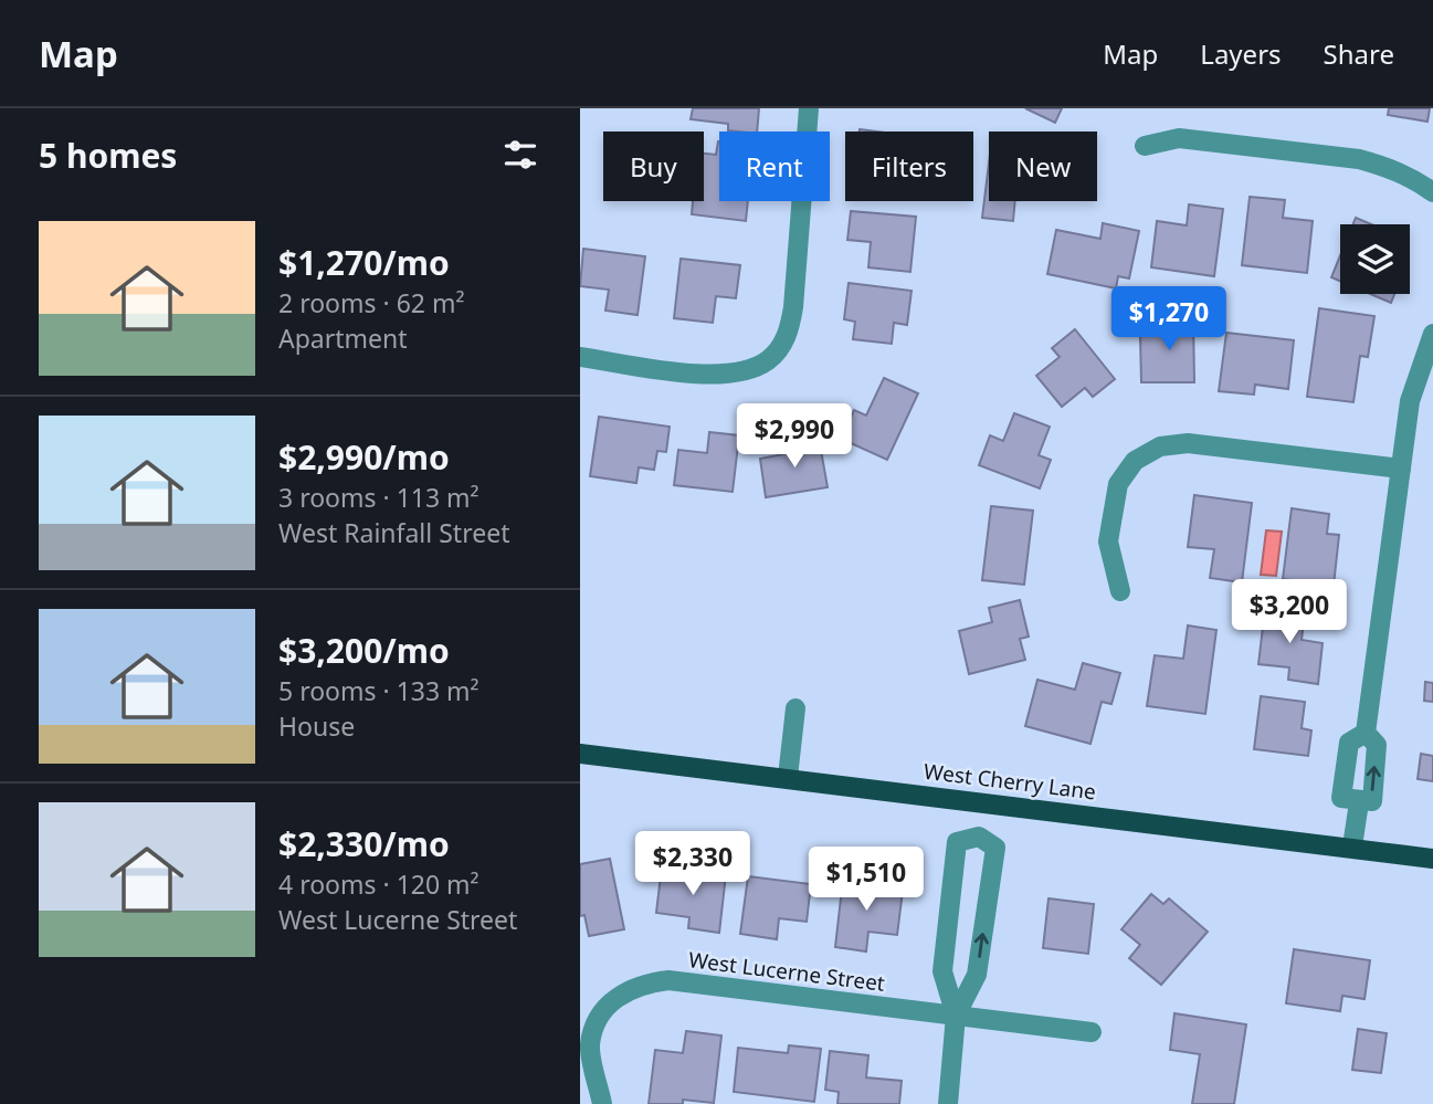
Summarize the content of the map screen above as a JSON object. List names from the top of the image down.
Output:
{
  "streets": {
    "main road": ["West Cherry Lane"],
    "street": ["West Lucerne Street"]
  },
  "page": {
    "header": "Map",
    "nav": ["Map", "Layers", "Share"],
    "heading": "5 homes",
    "chip": [
      "Buy",
      "Rent",
      "Filters",
      "New"
    ],
    "list": [
      {
        "name": "$1,270/mo",
        "note": "2 rooms · 62 m² · Apartment"
      },
      {
        "name": "$2,990/mo",
        "note": "3 rooms · 113 m² · West Rainfall Street"
      },
      {
        "name": "$3,200/mo",
        "note": "5 rooms · 133 m² · House"
      },
      {
        "name": "$2,330/mo",
        "note": "4 rooms · 120 m² · West Lucerne Street"
      }
    ],
    "price": [
      "$1,270",
      "$2,990",
      "$3,200",
      "$2,330",
      "$1,510"
    ]
  }
}
